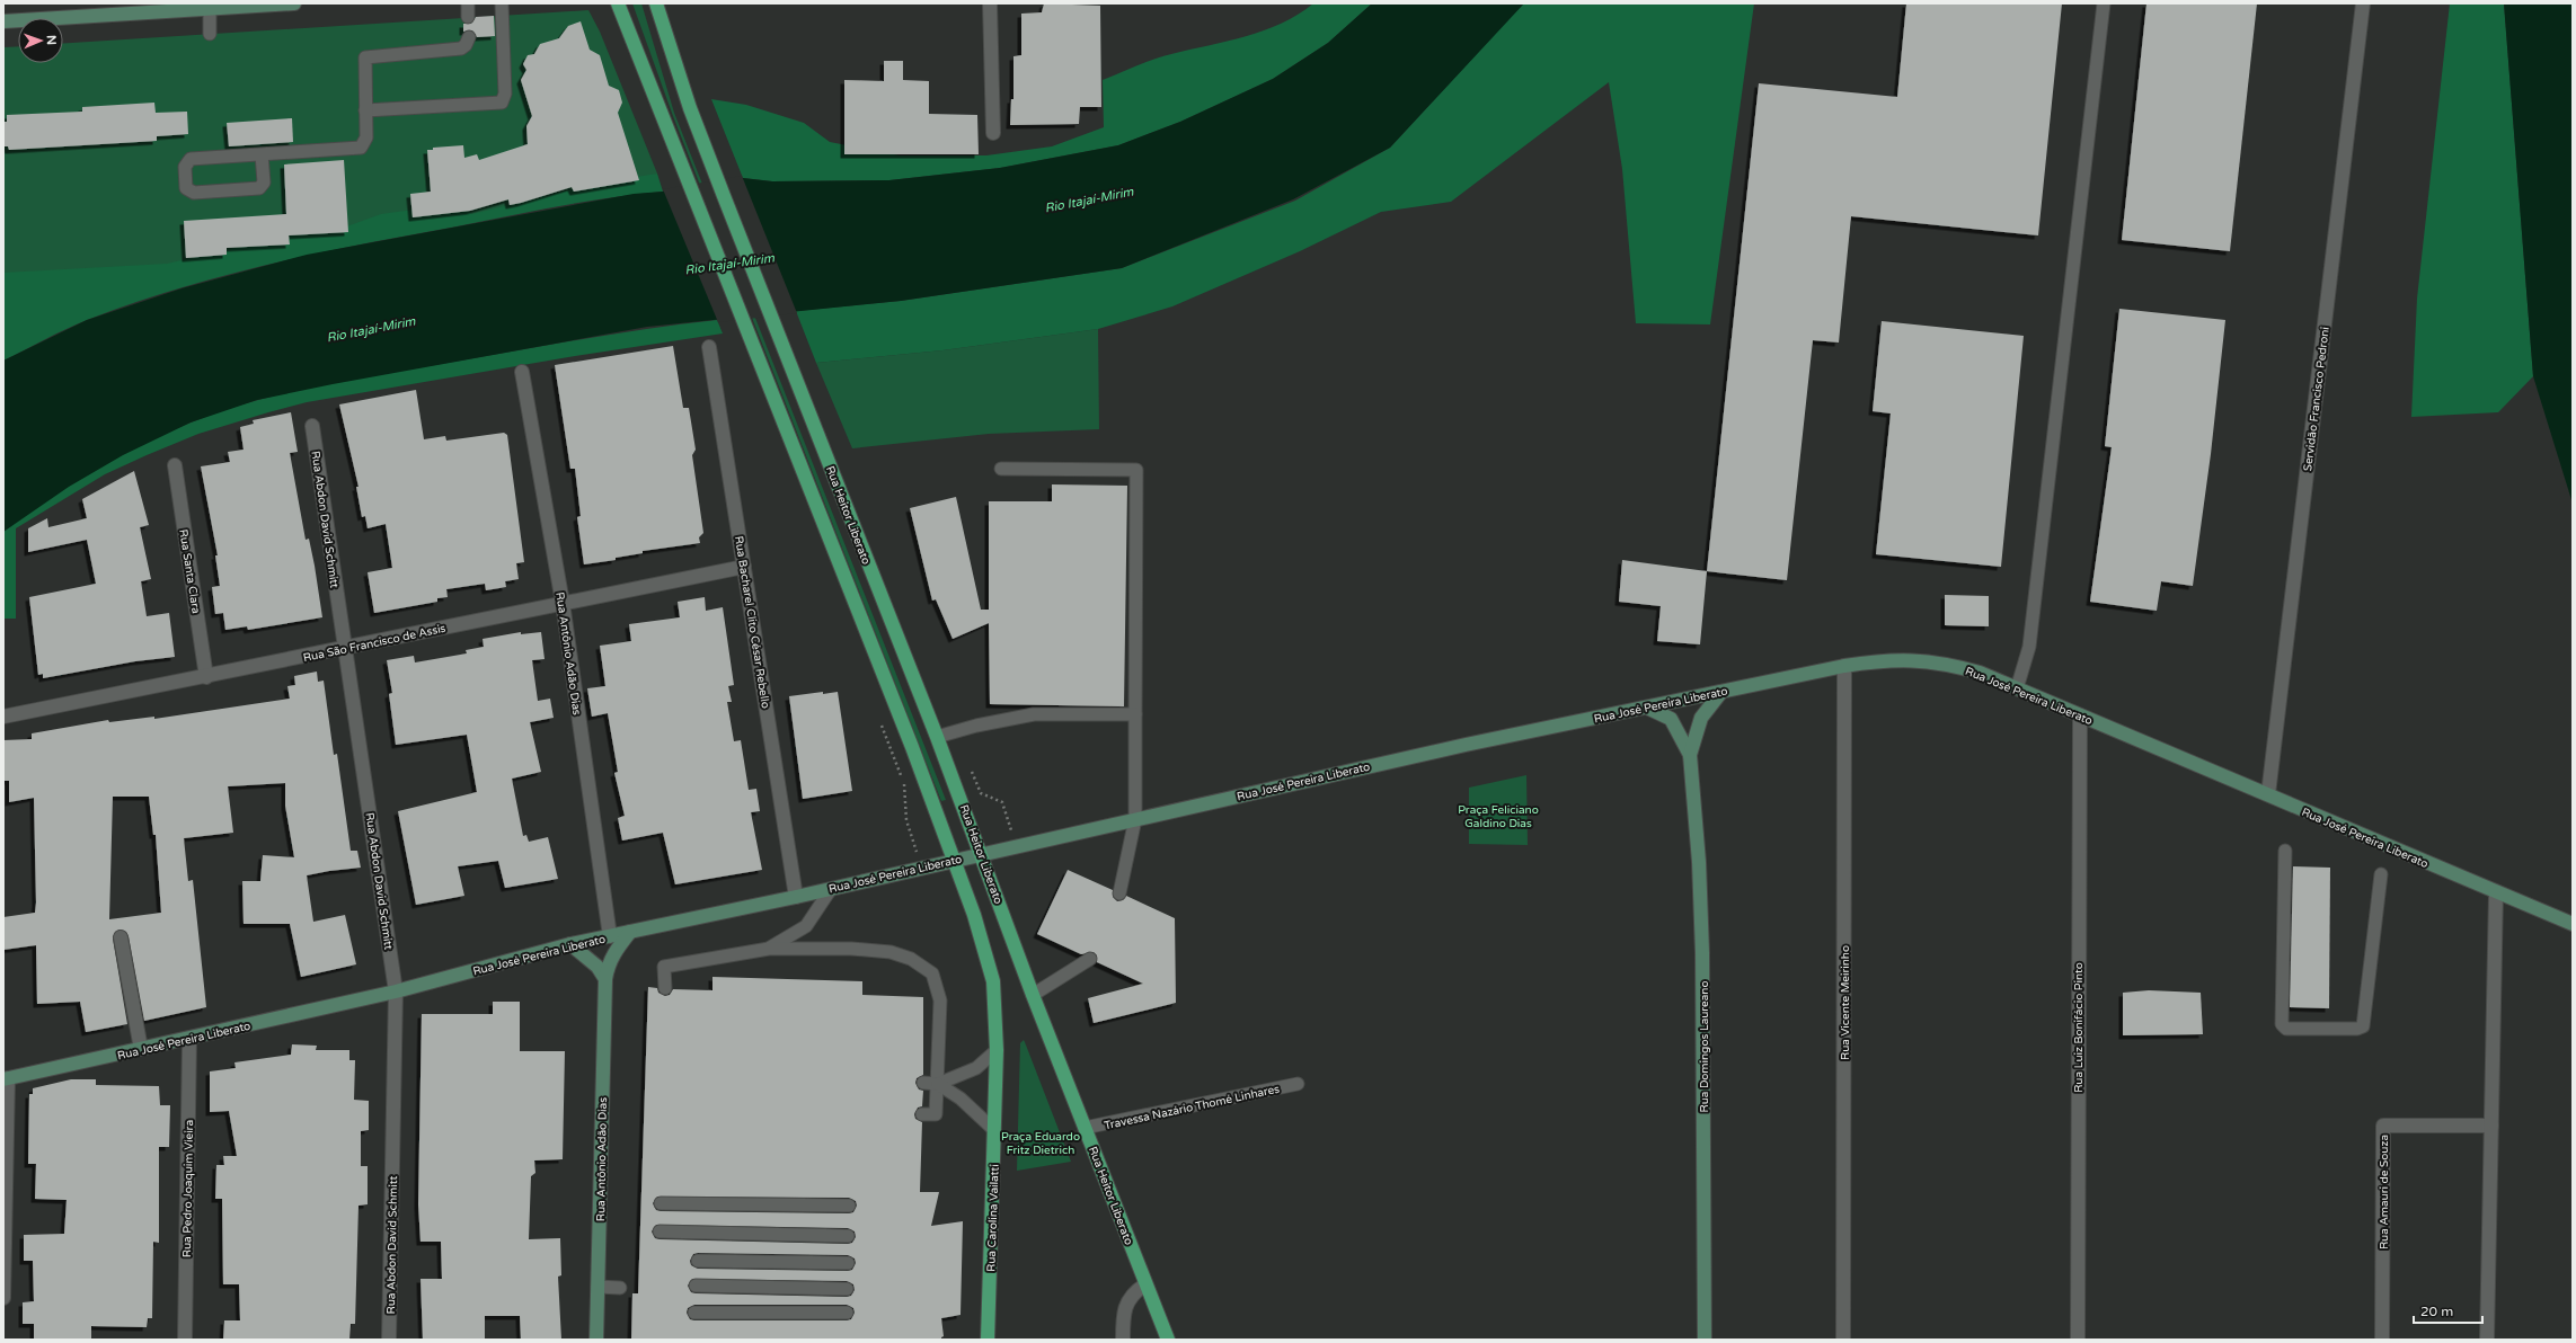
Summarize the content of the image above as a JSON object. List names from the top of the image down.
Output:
{
  "streets": {
    "main road": [
      "Rua Heitor Liberato",
      "Rua Antônio Adão Dias",
      "Rua José Pereira Liberato",
      "Rua Domingos Laureano",
      "Rua Carolina Vailatti"
    ],
    "street": [
      "Servidão Francisco Pedroni",
      "Rua Abdon David Schmitt",
      "Rua Santa Clara",
      "Rua Bacharel Clito César Rebello",
      "Rua São Francisco de Assis",
      "Rua Vicente Meirinho",
      "Rua Luiz Bonifácio Pinto",
      "Rua Pedro Joaquim Vieira",
      "Rua Amauri de Souza"
    ],
    "lane": ["Travessa Nazário Thomé Linhares"]
  },
  "crossings": [
    ["Servidão Francisco Pedroni", "Rua José Pereira Liberato"],
    ["Rua Heitor Liberato", "Rua José Pereira Liberato"],
    ["Rua Heitor Liberato", "Travessa Nazário Thomé Linhares"],
    ["Rua Abdon David Schmitt", "Rua São Francisco de Assis"],
    ["Rua Abdon David Schmitt", "Rua José Pereira Liberato"],
    ["Rua Santa Clara", "Rua São Francisco de Assis"],
    ["Rua Bacharel Clito César Rebello", "Rua São Francisco de Assis"],
    ["Rua Bacharel Clito César Rebello", "Rua José Pereira Liberato"],
    ["Rua São Francisco de Assis", "Rua Antônio Adão Dias"],
    ["Rua Antônio Adão Dias", "Rua José Pereira Liberato"],
    ["Rua José Pereira Liberato", "Rua Vicente Meirinho"],
    ["Rua José Pereira Liberato", "Rua Luiz Bonifácio Pinto"],
    ["Rua José Pereira Liberato", "Rua Domingos Laureano"],
    ["Rua José Pereira Liberato", "Rua Pedro Joaquim Vieira"],
    ["Rua José Pereira Liberato", "Rua Carolina Vailatti"]
  ],
  "water": ["Rio Itajaí-Mirim"],
  "parks": ["Praça Feliciano Galdino Dias", "Praça Eduardo Fritz Dietrich"],
  "scale_bar": "20 m",
  "north": "right"
}
